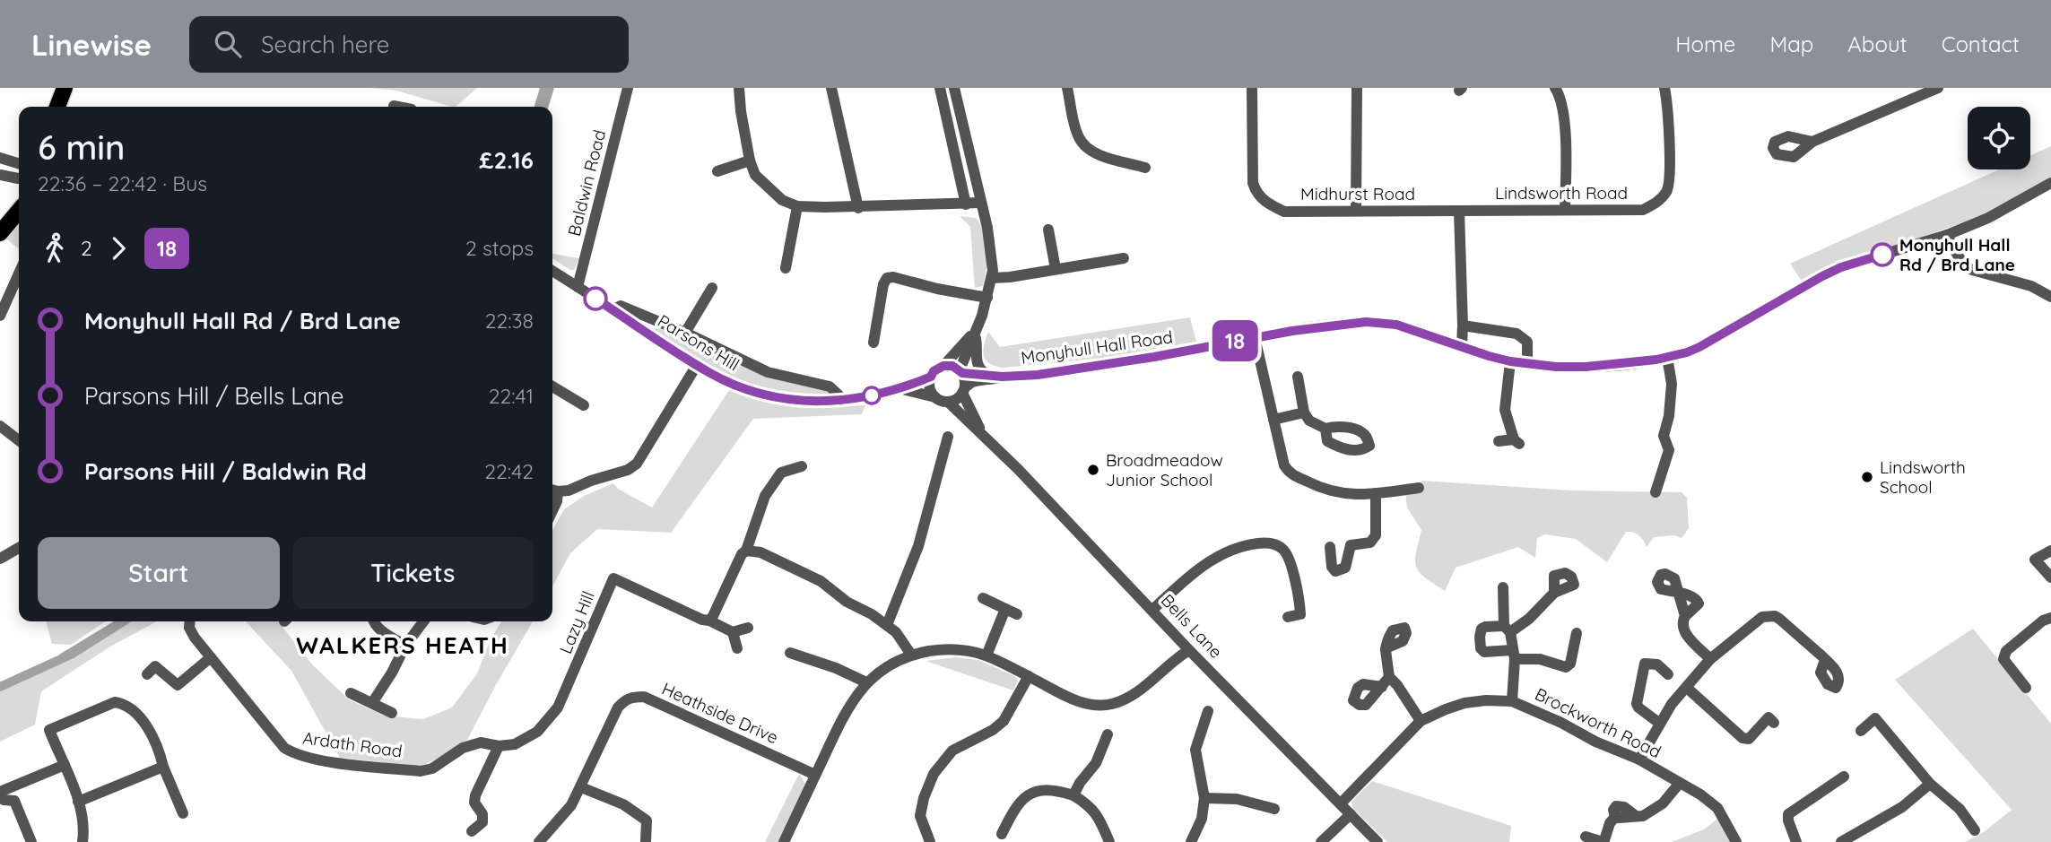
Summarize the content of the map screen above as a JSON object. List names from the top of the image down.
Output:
{
  "streets": {
    "street": [
      "Baldwin Road",
      "Lindsworth Road",
      "Midhurst Road",
      "Parsons Hill",
      "Monyhull Hall Road",
      "Lazy Hill",
      "Bells Lane",
      "Heathside Drive",
      "Brockworth Road",
      "Ardath Road"
    ]
  },
  "crossings": [
    ["Baldwin Road", "Parsons Hill"],
    ["Lindsworth Road", "Midhurst Road"],
    ["Parsons Hill", "Monyhull Hall Road"],
    ["Parsons Hill", "Bells Lane"],
    ["Monyhull Hall Road", "Bells Lane"],
    ["Lazy Hill", "Ardath Road"],
    ["Bells Lane", "Brockworth Road"]
  ],
  "districts": ["WALKERS HEATH"],
  "places": ["Monyhull Hall Rd / Brd Lane", "Broadmeadow Junior School", "Lindsworth School"],
  "lines": ["bus line 18"],
  "page": {
    "header": "Linewise",
    "search": "Search here",
    "nav": [
      "Home",
      "Map",
      "About",
      "Contact"
    ],
    "on_map": "18",
    "heading": ["6 min", "22:36 – 22:42 · Bus", "£2.16"],
    "legs": ["2", "18", "2 stops"],
    "list": [
      {
        "name": "Monyhull Hall Rd / Brd Lane",
        "value": "22:38"
      },
      {
        "name": "Parsons Hill / Bells Lane",
        "value": "22:41"
      },
      {
        "name": "Parsons Hill / Baldwin Rd",
        "value": "22:42"
      }
    ],
    "buttons": ["Start", "Tickets"]
  }
}
